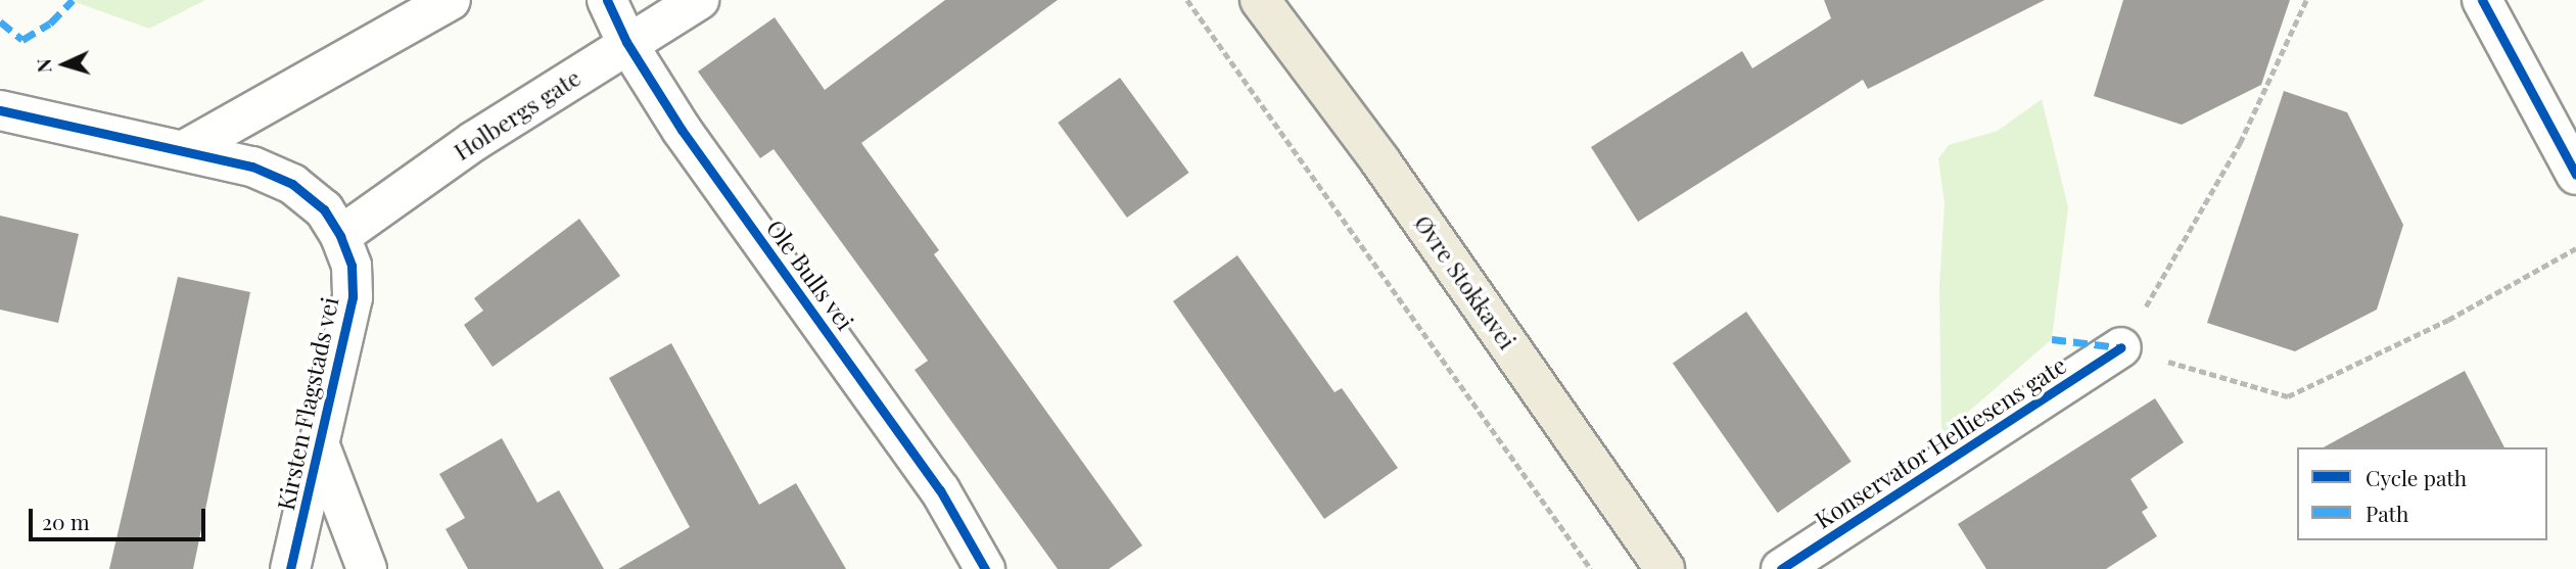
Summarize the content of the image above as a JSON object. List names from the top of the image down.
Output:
{
  "streets": {
    "main road": ["Øvre Stokkavei"],
    "street": [
      "Holbergs gate",
      "Ole Bulls vei",
      "Kirsten Flagstads vei",
      "Konservator Helliesens gate"
    ]
  },
  "crossings": [
    ["Holbergs gate", "Ole Bulls vei"],
    ["Holbergs gate", "Kirsten Flagstads vei"]
  ],
  "legend": ["Cycle path", "Path"],
  "scale_bar": "20 m",
  "north": "left"
}
